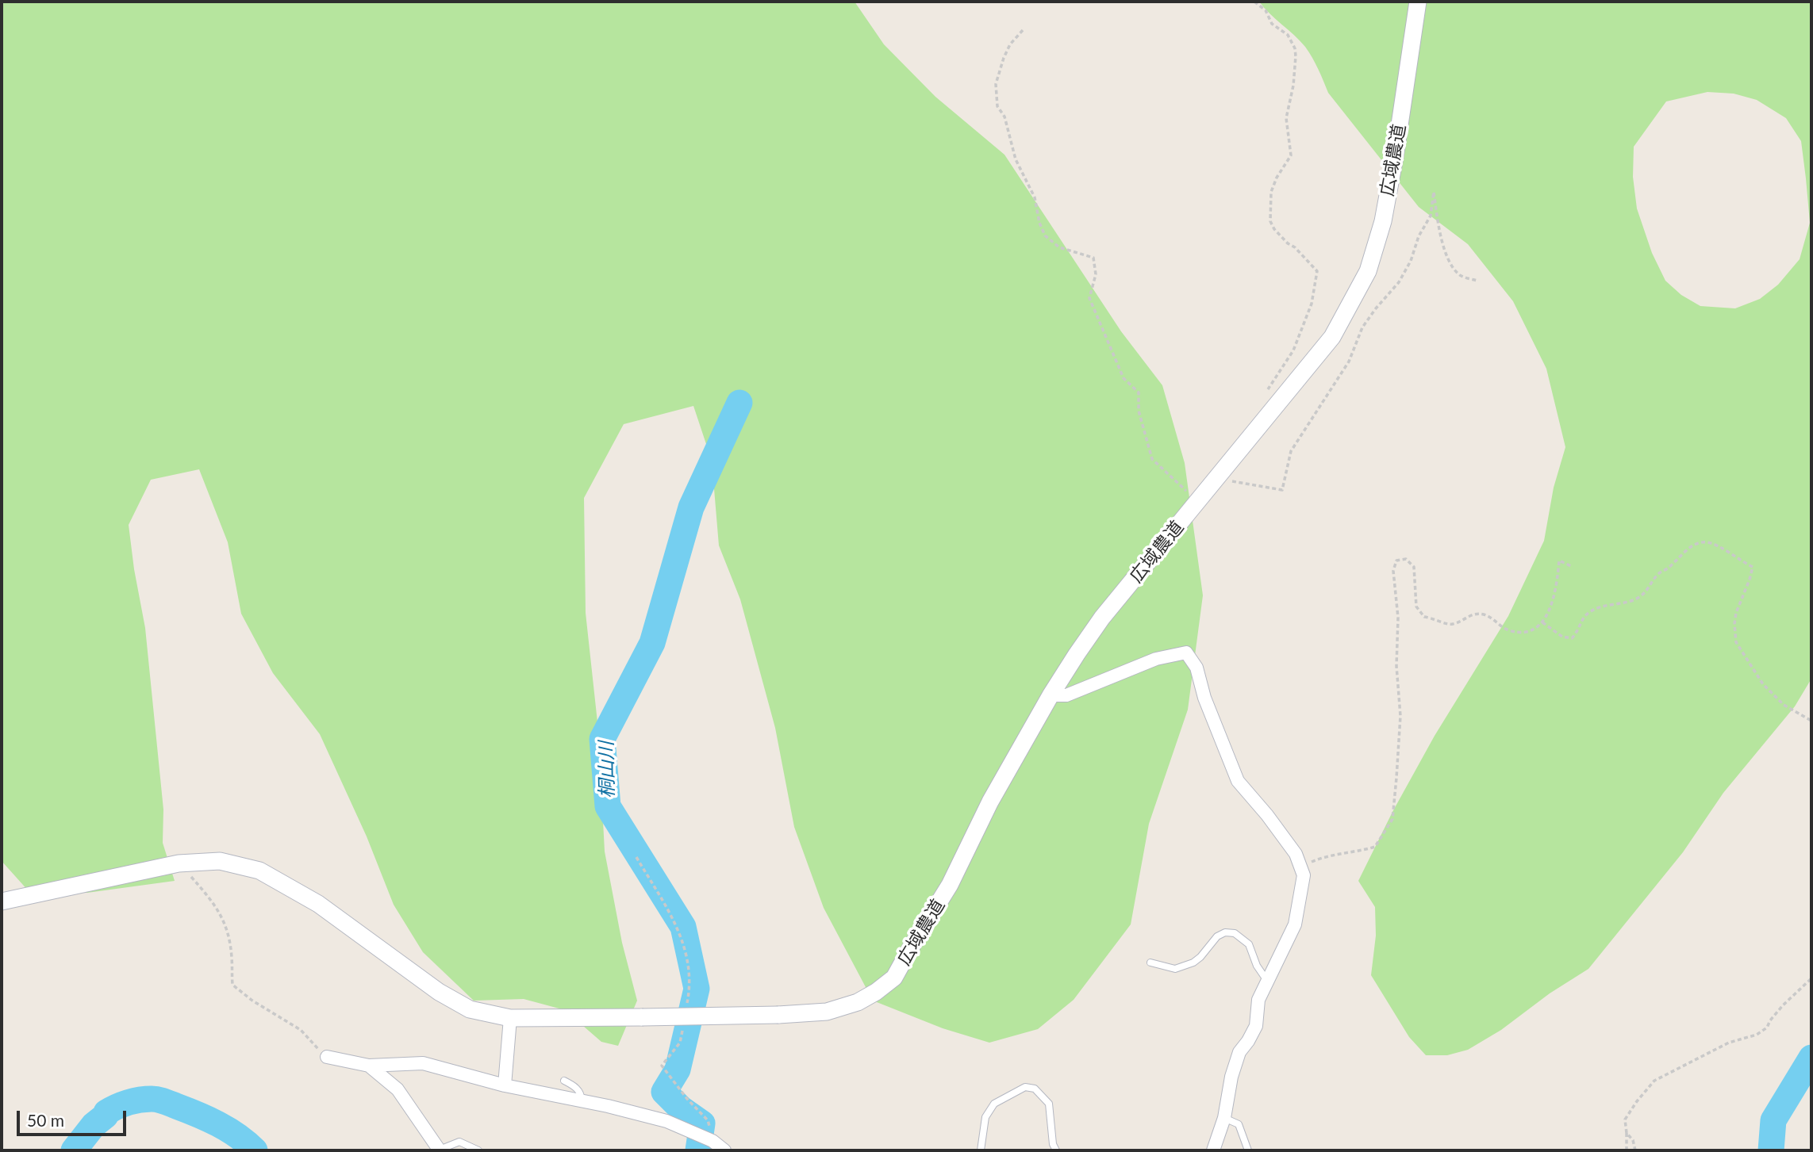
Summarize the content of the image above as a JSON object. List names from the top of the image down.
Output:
{
  "streets": {
    "street": ["広域農道"]
  },
  "water": ["桐山川"],
  "scale_bar": "50 m"
}
